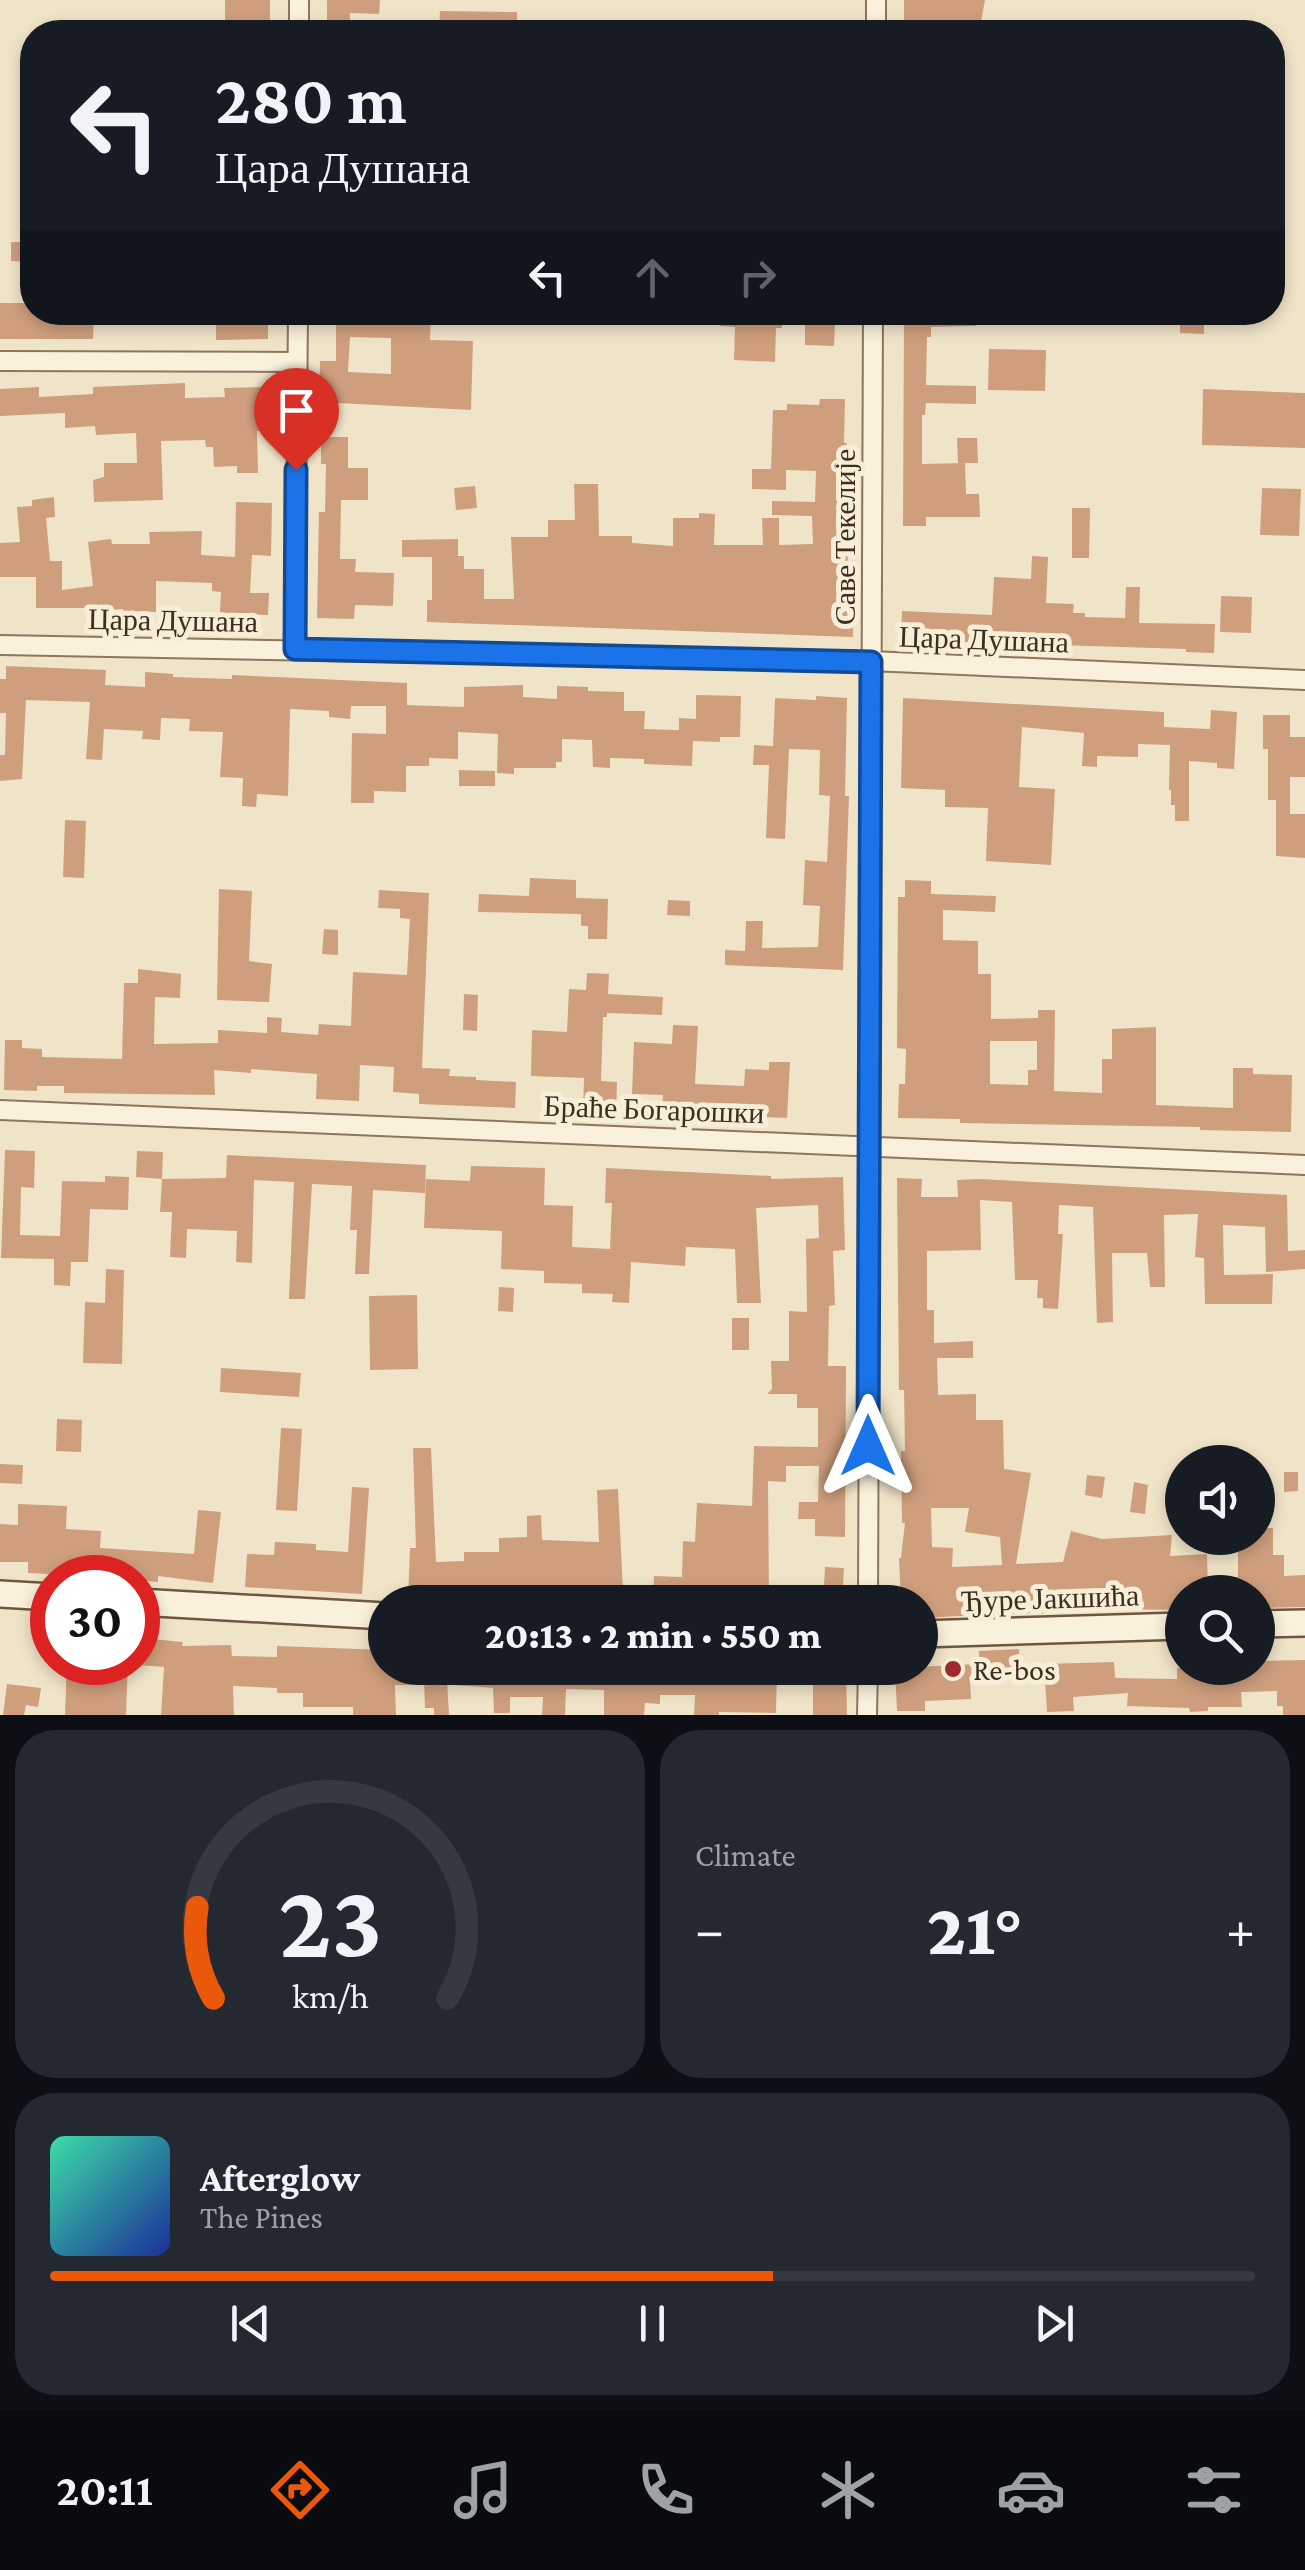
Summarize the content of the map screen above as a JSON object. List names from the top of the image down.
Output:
{
  "streets": {
    "main road": ["Ђуре Јакшића"],
    "street": ["Саве Текелије", "Цара Душана", "Браће Богарошки"]
  },
  "crossings": [
    ["Саве Текелије", "Цара Душана"],
    ["Саве Текелије", "Браће Богарошки"]
  ],
  "places": ["Re-bos"],
  "page": {
    "turn": ["280 m", "Цара Душана"],
    "limit": "30",
    "trip": "20:13 · 2 min · 550 m",
    "tile": "Climate",
    "heat": ["−", "21°", "+"],
    "song": ["Afterglow", "The Pines"],
    "tabs": "20:11",
    "gauge": ["23", "km/h"]
  }
}
